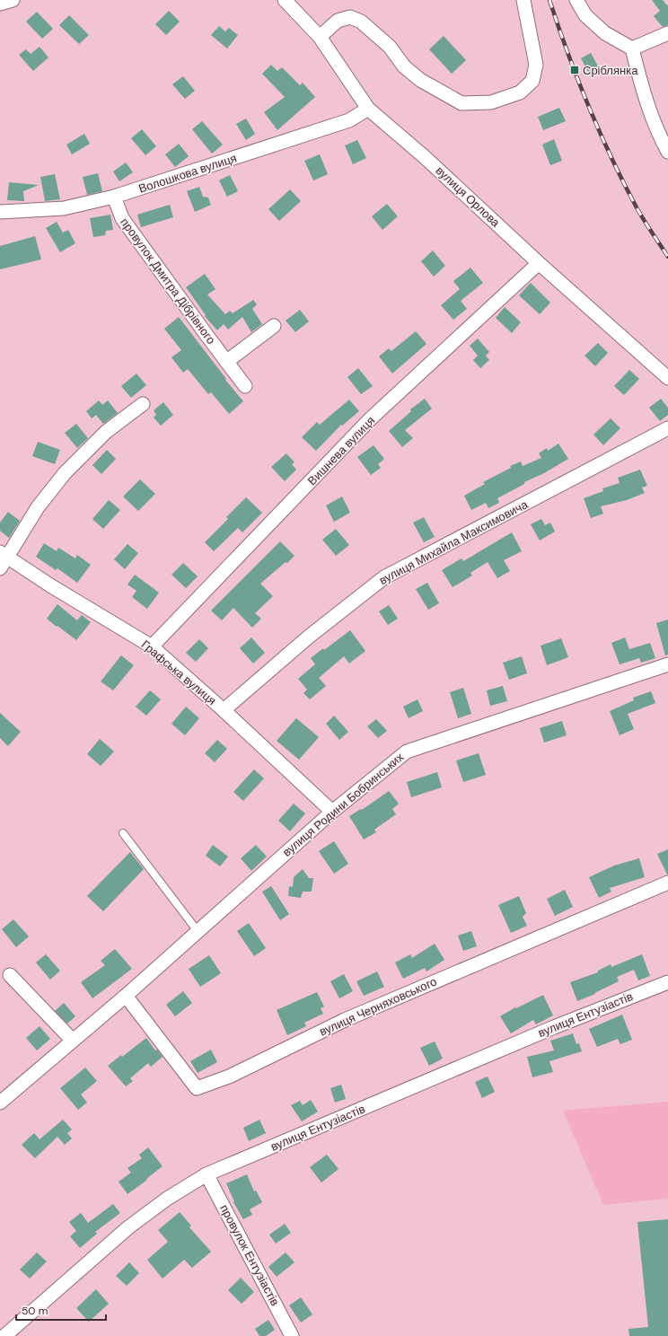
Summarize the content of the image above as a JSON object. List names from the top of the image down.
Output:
{
  "streets": {
    "street": [
      "Волошкова вулиця",
      "вулиця Орлова",
      "провулок Дмитра Дібрівного",
      "Вишнева вулиця",
      "вулиця Михайла Максимовича",
      "Графська вулиця",
      "вулиця Родини Бобринських",
      "вулиця Черняховського",
      "вулиця Ентузіастів",
      "провулок Ентузіастів"
    ]
  },
  "crossings": [
    ["Волошкова вулиця", "вулиця Орлова"],
    ["Волошкова вулиця", "провулок Дмитра Дібрівного"],
    ["вулиця Орлова", "Вишнева вулиця"],
    ["Вишнева вулиця", "Графська вулиця"],
    ["вулиця Михайла Максимовича", "Графська вулиця"],
    ["Графська вулиця", "вулиця Родини Бобринських"],
    ["вулиця Родини Бобринських", "вулиця Черняховського"],
    ["вулиця Ентузіастів", "провулок Ентузіастів"]
  ],
  "places": {
    "transit": ["Сріблянка"]
  },
  "scale_bar": "50 m"
}
